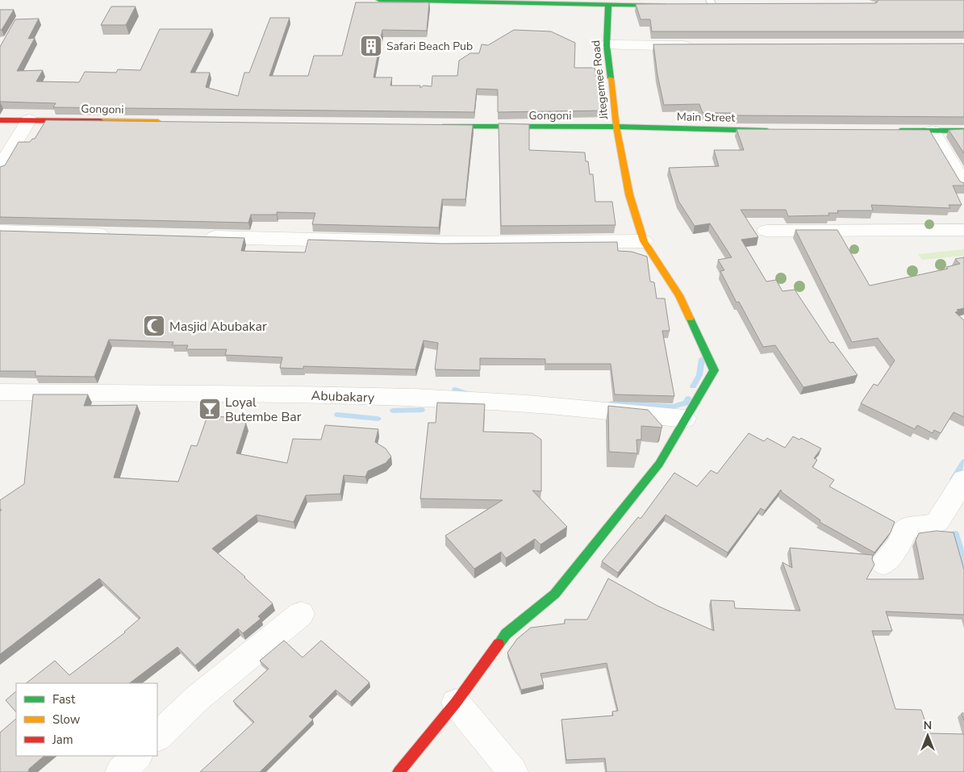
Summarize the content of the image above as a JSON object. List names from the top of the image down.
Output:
{
  "streets": {
    "street": [
      "Jitegemee Road",
      "Gongoni",
      "Main Street",
      "Abubakary"
    ]
  },
  "crossings": [
    ["Jitegemee Road", "Gongoni"],
    ["Jitegemee Road", "Main Street"],
    ["Jitegemee Road", "Abubakary"],
    ["Gongoni", "Main Street"]
  ],
  "places": {
    "building": ["Safari Beach Pub"],
    "mosque": ["Masjid Abubakar"],
    "bar": ["Loyal Butembe Bar"]
  },
  "legend": ["Fast", "Slow", "Jam"],
  "north": "top"
}
